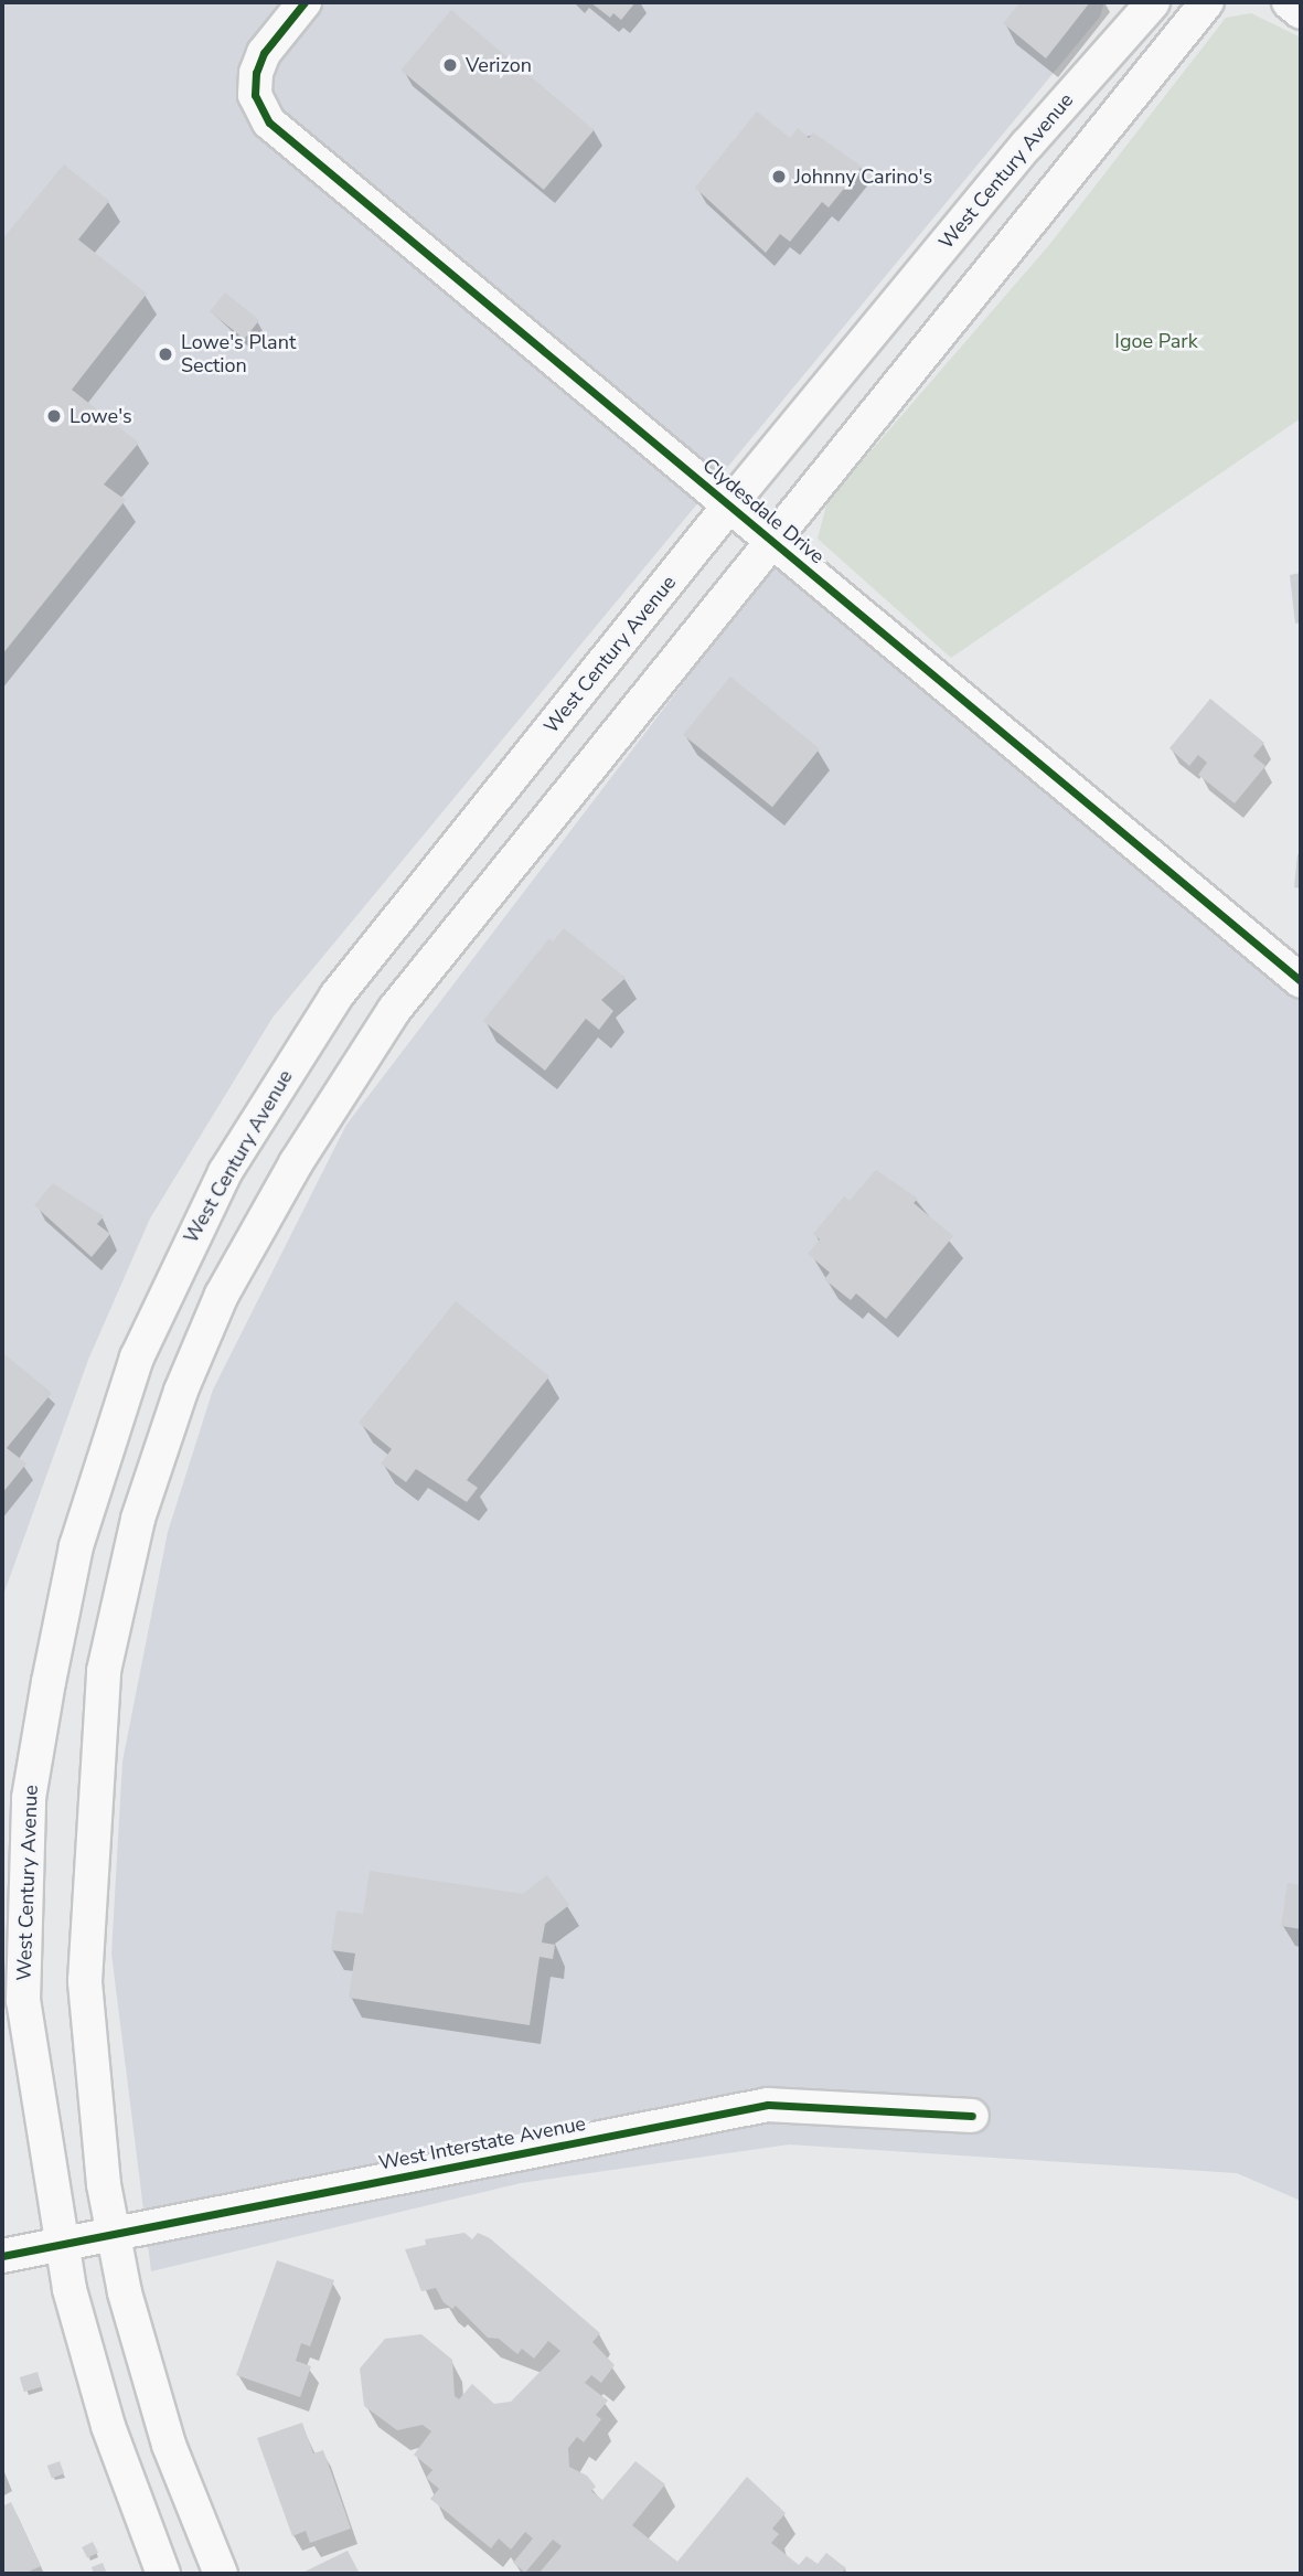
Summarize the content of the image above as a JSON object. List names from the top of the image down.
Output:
{
  "streets": {
    "main road": ["West Century Avenue", "Clydesdale Drive", "West Interstate Avenue"]
  },
  "crossings": [
    ["West Century Avenue", "Clydesdale Drive"],
    ["West Century Avenue", "West Interstate Avenue"]
  ],
  "parks": ["Igoe Park"],
  "places": [
    "Verizon",
    "Johnny Carino's",
    "Lowe's Plant Section",
    "Lowe's"
  ]
}
